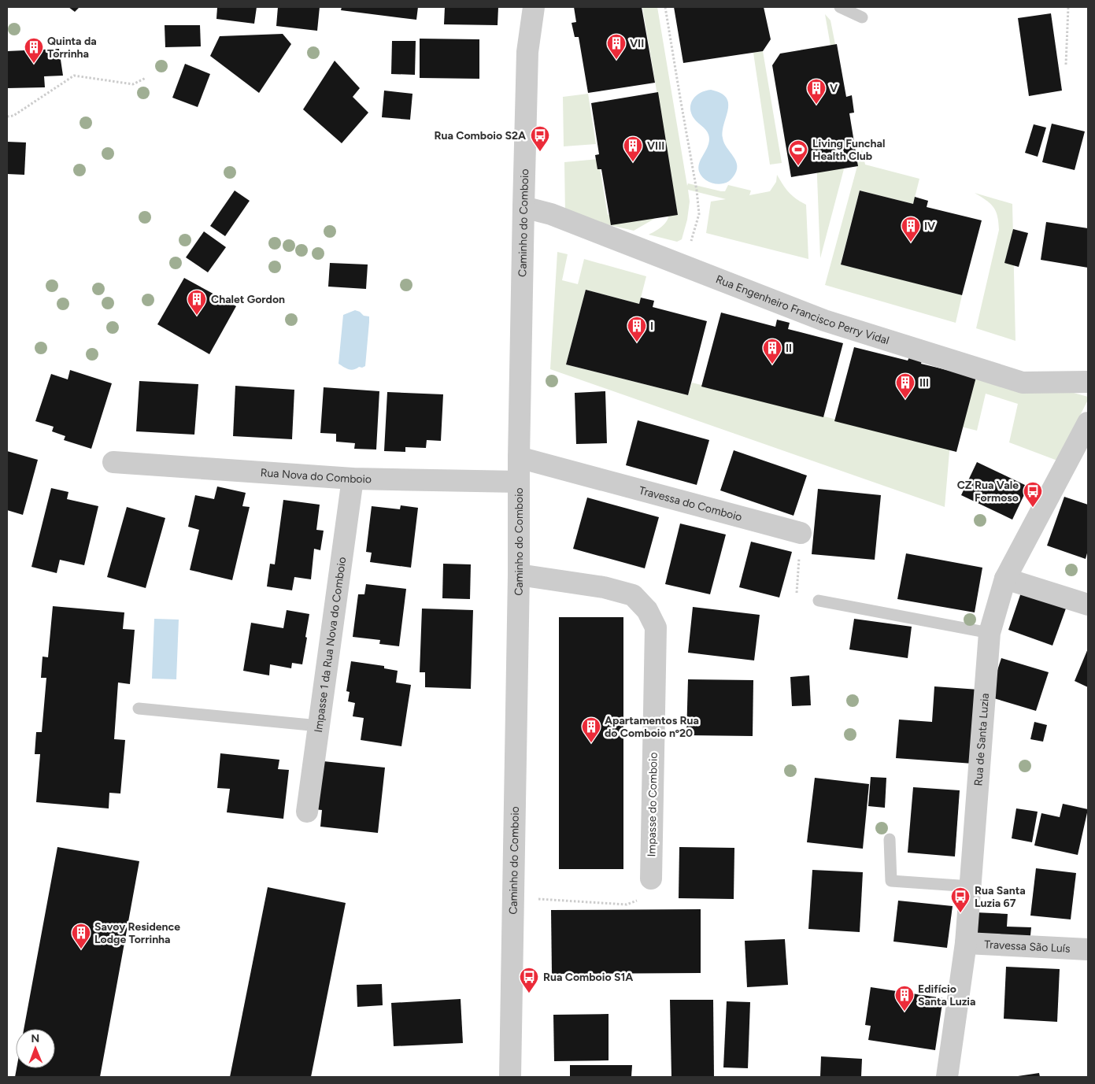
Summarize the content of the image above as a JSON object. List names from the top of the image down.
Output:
{
  "streets": {
    "street": [
      "Caminho do Comboio",
      "Rua Engenheiro Francisco Perry Vidal",
      "Rua Nova do Comboio",
      "Travessa do Comboio",
      "Impasse 1 da Rua Nova do Comboio",
      "Rua de Santa Luzia",
      "Impasse do Comboio",
      "Travessa São Luís"
    ]
  },
  "crossings": [
    ["Caminho do Comboio", "Rua Engenheiro Francisco Perry Vidal"],
    ["Caminho do Comboio", "Rua Nova do Comboio"],
    ["Caminho do Comboio", "Travessa do Comboio"],
    ["Caminho do Comboio", "Impasse do Comboio"],
    ["Rua Nova do Comboio", "Impasse 1 da Rua Nova do Comboio"],
    ["Rua de Santa Luzia", "Travessa São Luís"]
  ],
  "places": {
    "building": [
      "VII",
      "Quinta da Torrinha",
      "V",
      "VIII",
      "IV",
      "Chalet Gordon",
      "I",
      "II",
      "III",
      "Apartamentos Rua do Comboio nº20",
      "Savoy Residence Lodge Torrinha",
      "Edifício Santa Luzia"
    ],
    "bus stop": [
      "Rua Comboio S2A",
      "CZ Rua Vale Formoso",
      "Rua Santa Luzia 67",
      "Rua Comboio S1A"
    ],
    "sports": ["Living Funchal Health Club"]
  },
  "north": "top"
}
